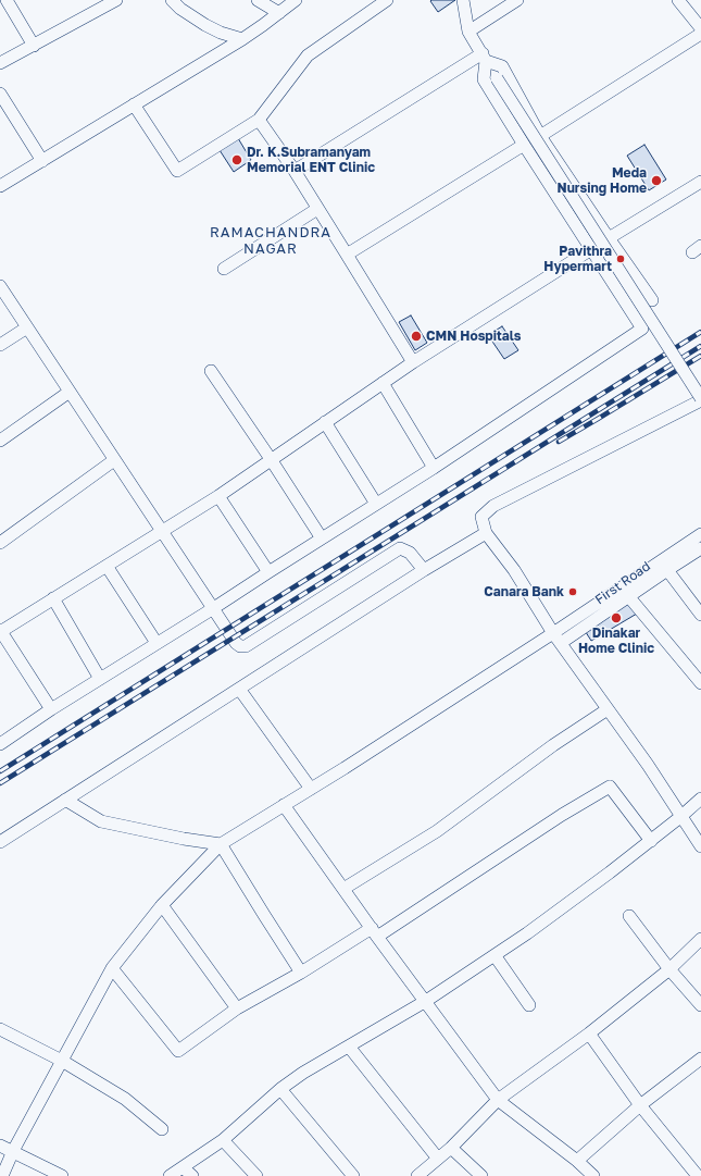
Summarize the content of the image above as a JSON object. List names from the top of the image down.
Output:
{
  "streets": {
    "street": ["First Road"]
  },
  "districts": ["RAMACHANDRA NAGAR"],
  "places": [
    "Dr. K.Subramanyam Memorial ENT Clinic",
    "Meda Nursing Home",
    "Pavithra Hypermart",
    "CMN Hospitals",
    "Canara Bank",
    "Dinakar Home Clinic"
  ]
}
